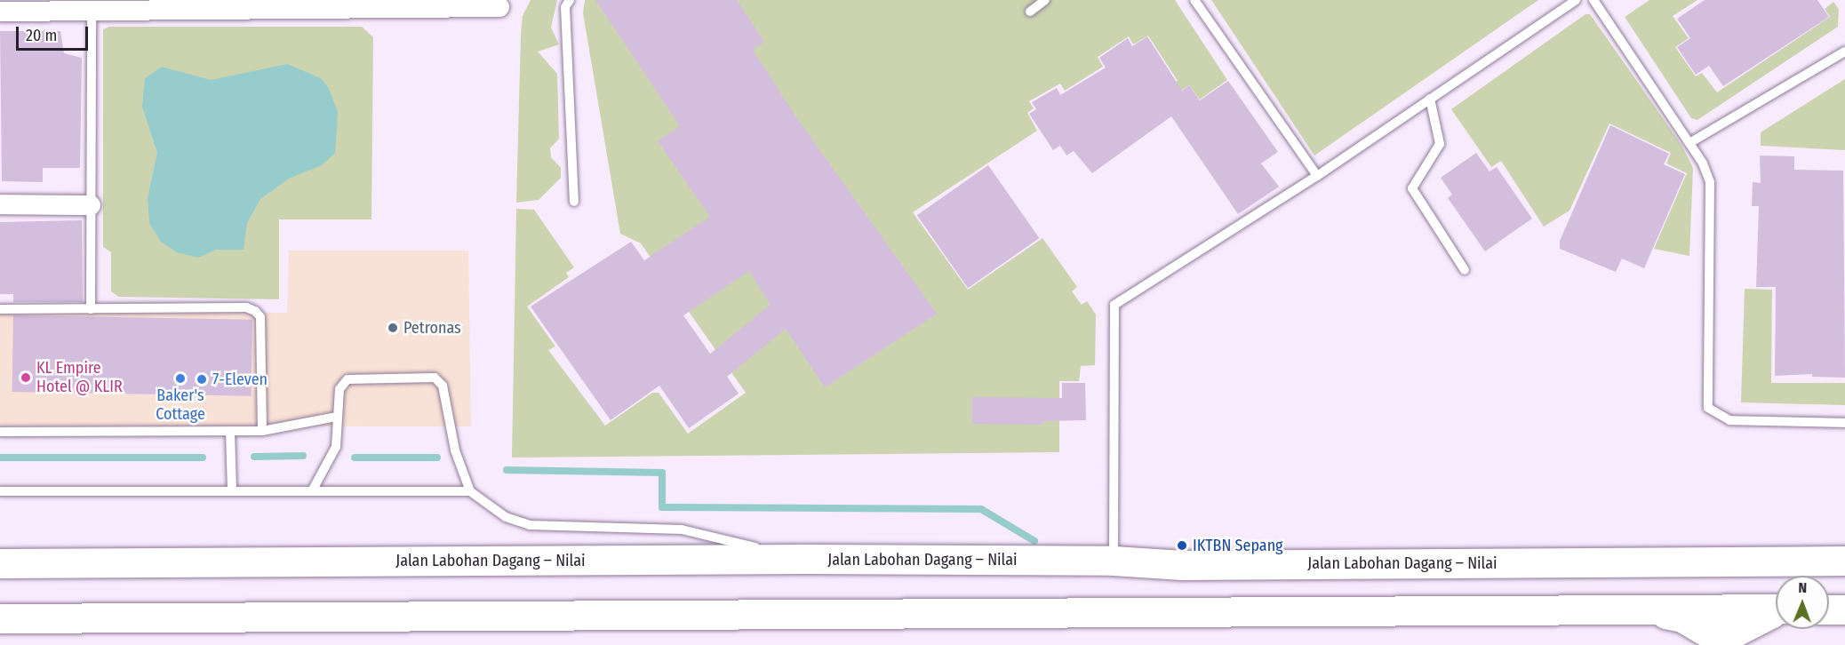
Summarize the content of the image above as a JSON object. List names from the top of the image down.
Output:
{
  "streets": {
    "main road": ["Jalan Labohan Dagang ‒ Nilai"]
  },
  "places": [
    "Petronas",
    "KL Empire Hotel @ KLIR",
    "Baker's Cottage",
    "7-Eleven",
    "IKTBN Sepang"
  ],
  "scale_bar": "20 m",
  "north": "top"
}
